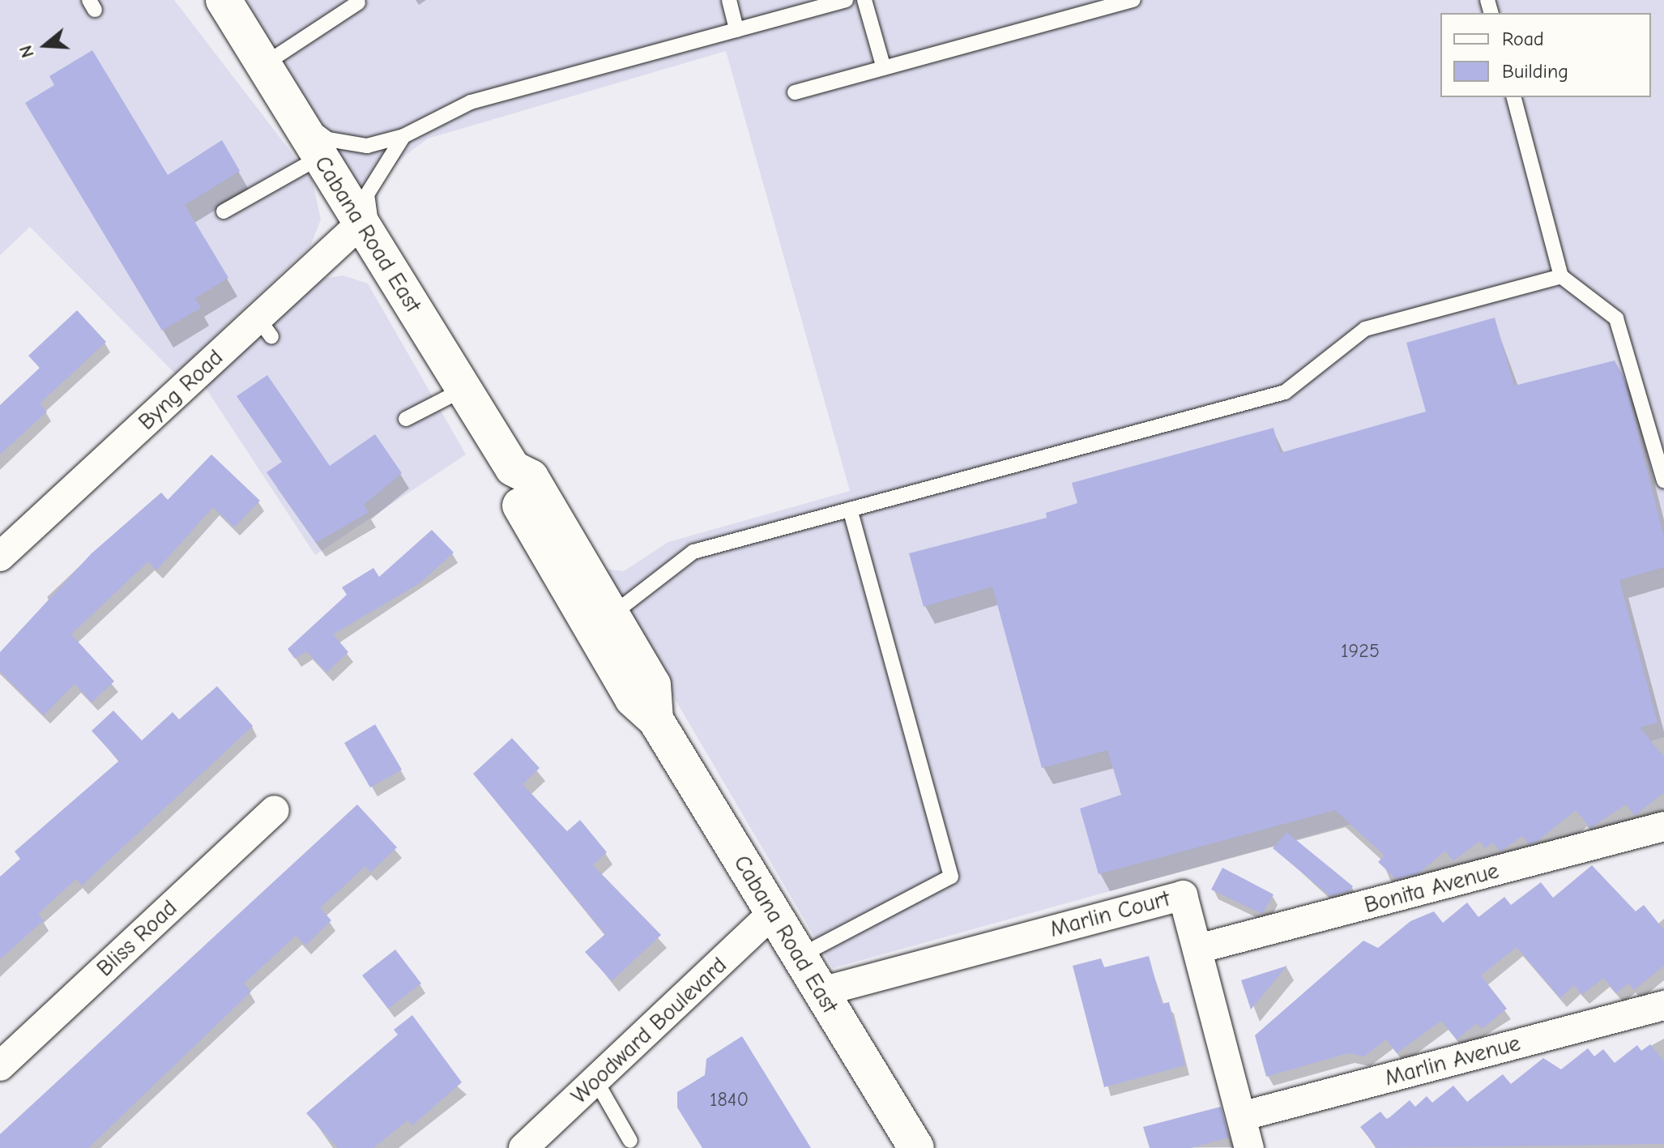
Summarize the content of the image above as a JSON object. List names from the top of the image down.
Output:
{
  "streets": {
    "main road": ["Cabana Road East"],
    "street": [
      "Byng Road",
      "Bonita Avenue",
      "Marlin Court",
      "Bliss Road",
      "Woodward Boulevard",
      "Marlin Avenue"
    ]
  },
  "crossings": [
    ["Cabana Road East", "Byng Road"],
    ["Cabana Road East", "Marlin Court"],
    ["Cabana Road East", "Woodward Boulevard"],
    ["Bonita Avenue", "Marlin Court"],
    ["Marlin Court", "Marlin Avenue"]
  ],
  "house_numbers": ["1925", "1840"],
  "legend": ["Road", "Building"],
  "north": "left"
}
